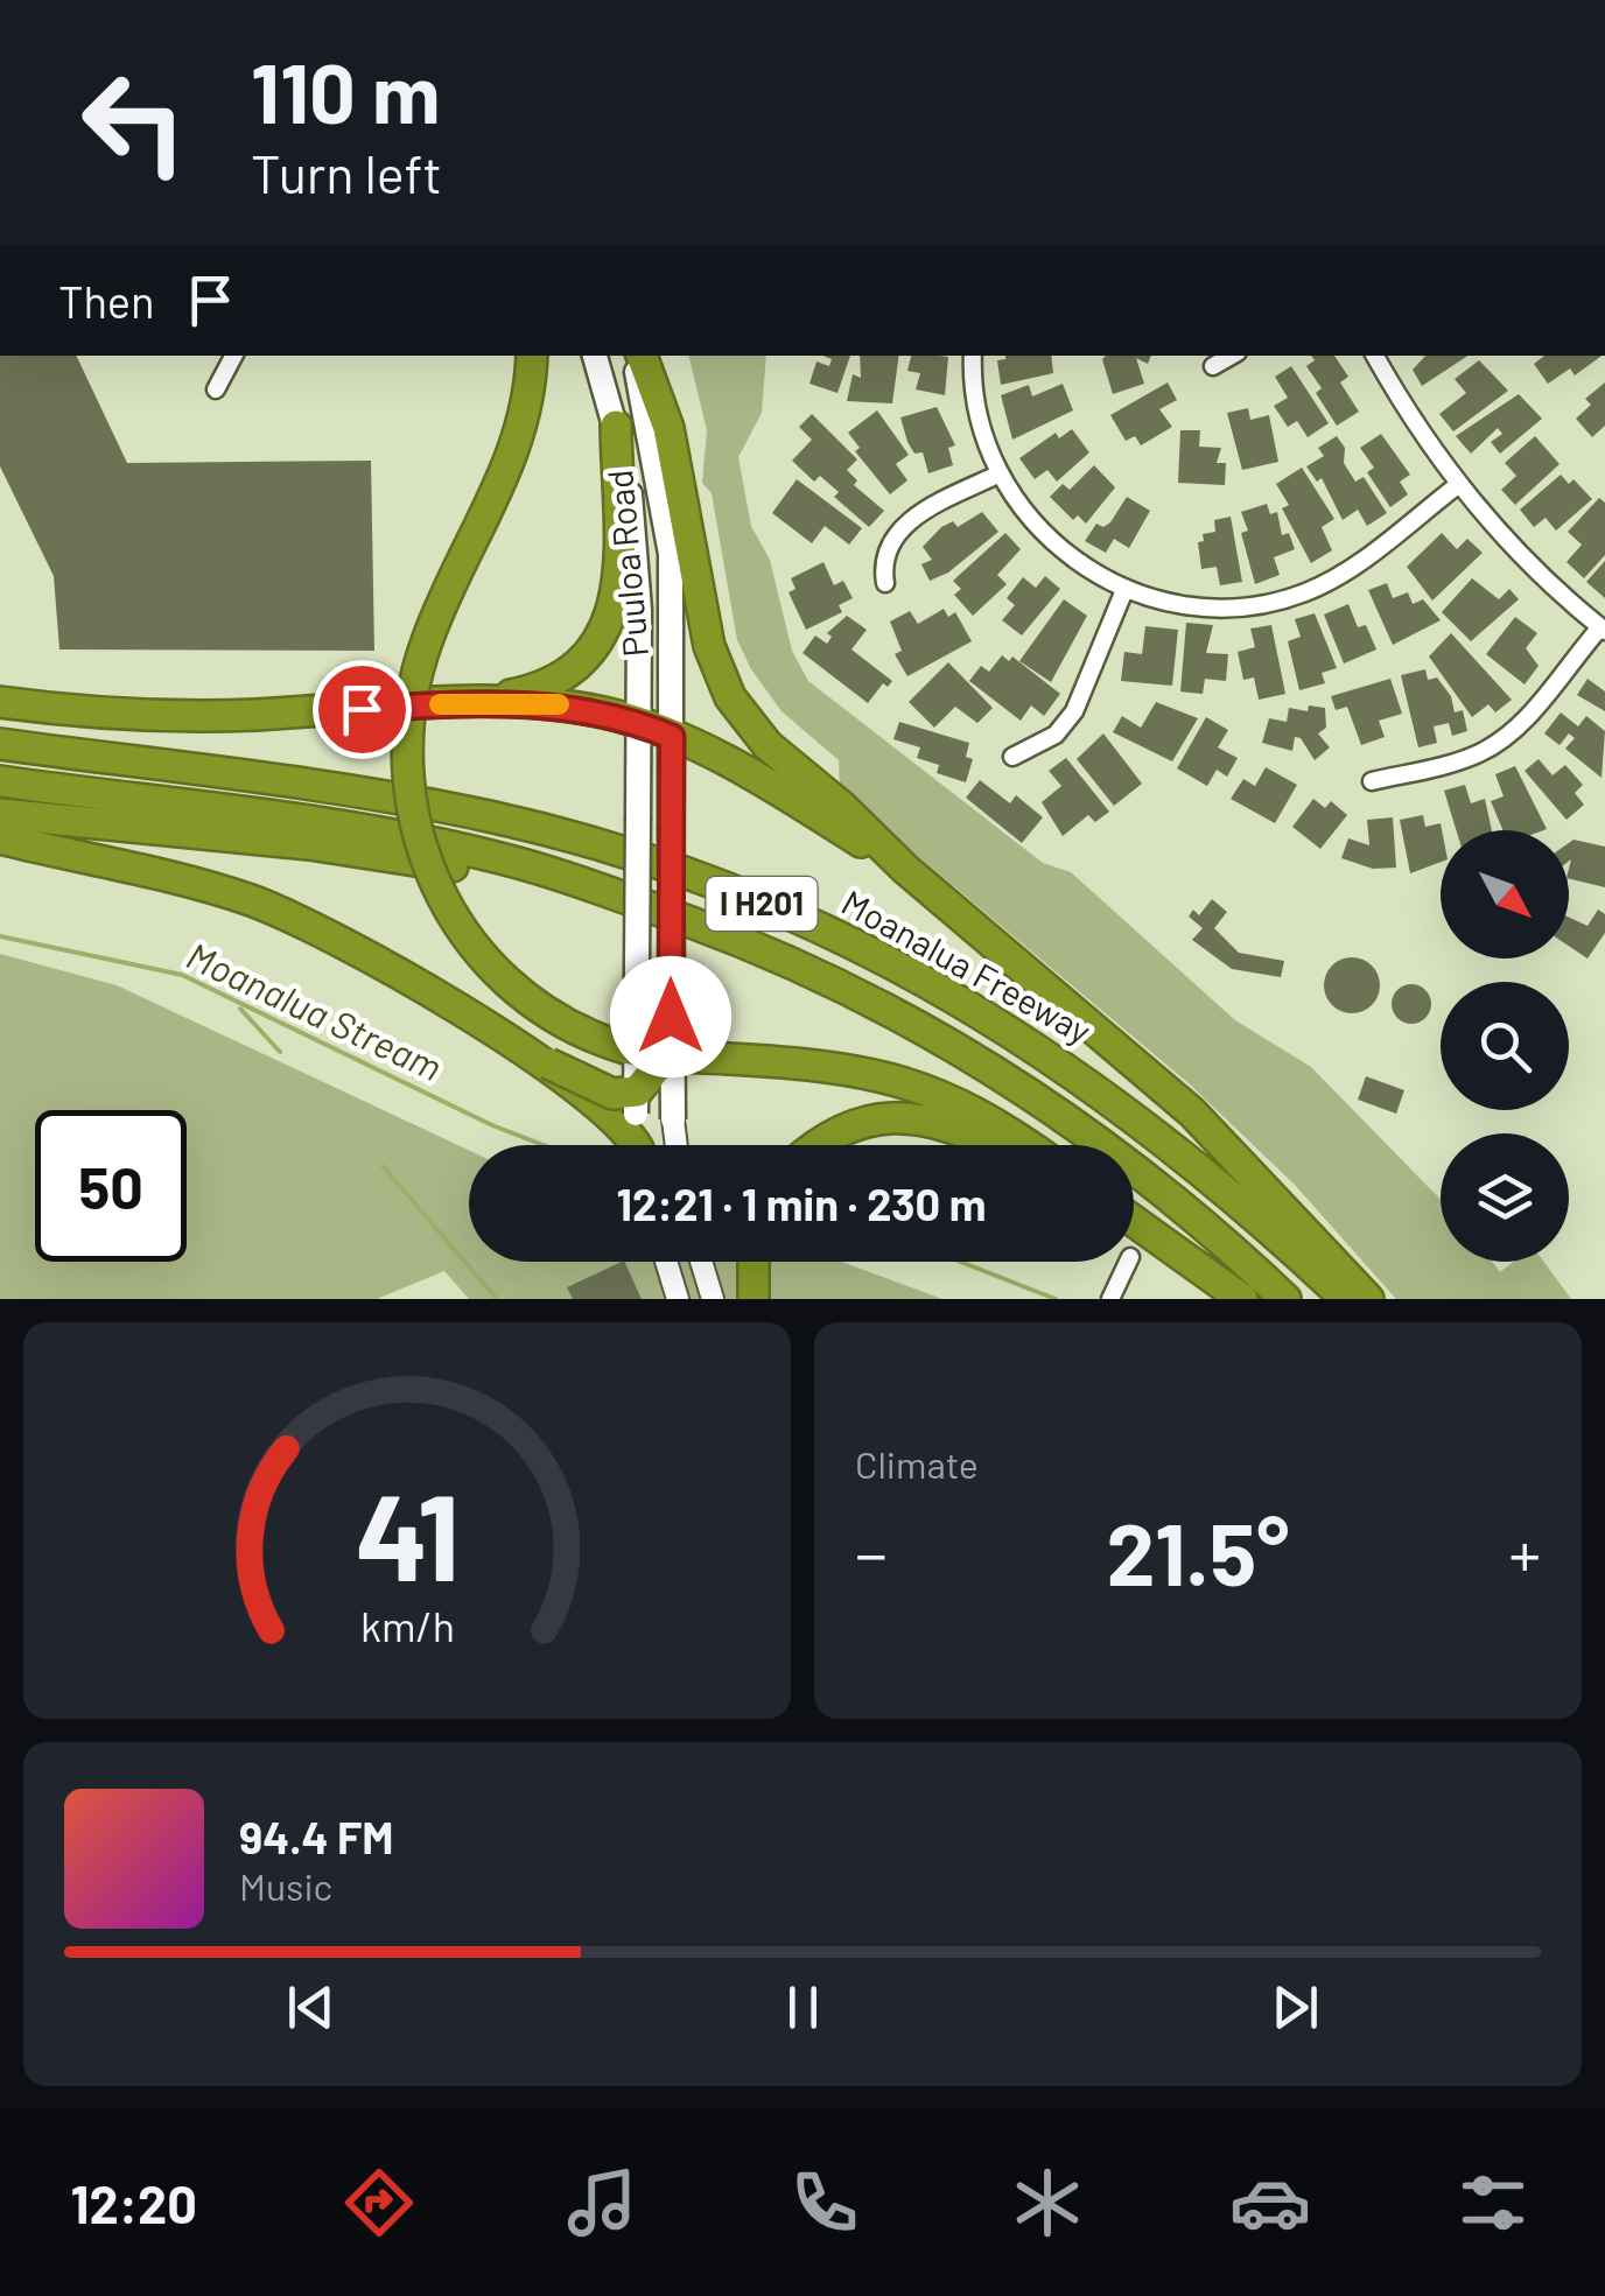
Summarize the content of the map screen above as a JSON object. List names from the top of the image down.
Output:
{
  "streets": {
    "highway": ["I H201", "Moanalua Freeway"],
    "main road": ["Puuloa Road"]
  },
  "water": ["Moanalua Stream"],
  "north": "bottom right",
  "page": {
    "turn": ["110 m", "Turn left"],
    "then": "Then",
    "limit": "50",
    "trip": "12:21 · 1 min · 230 m",
    "tile": "Climate",
    "heat": ["−", "21.5°", "+"],
    "song": ["94.4 FM", "Music"],
    "tabs": "12:20",
    "gauge": ["41", "km/h"]
  }
}
